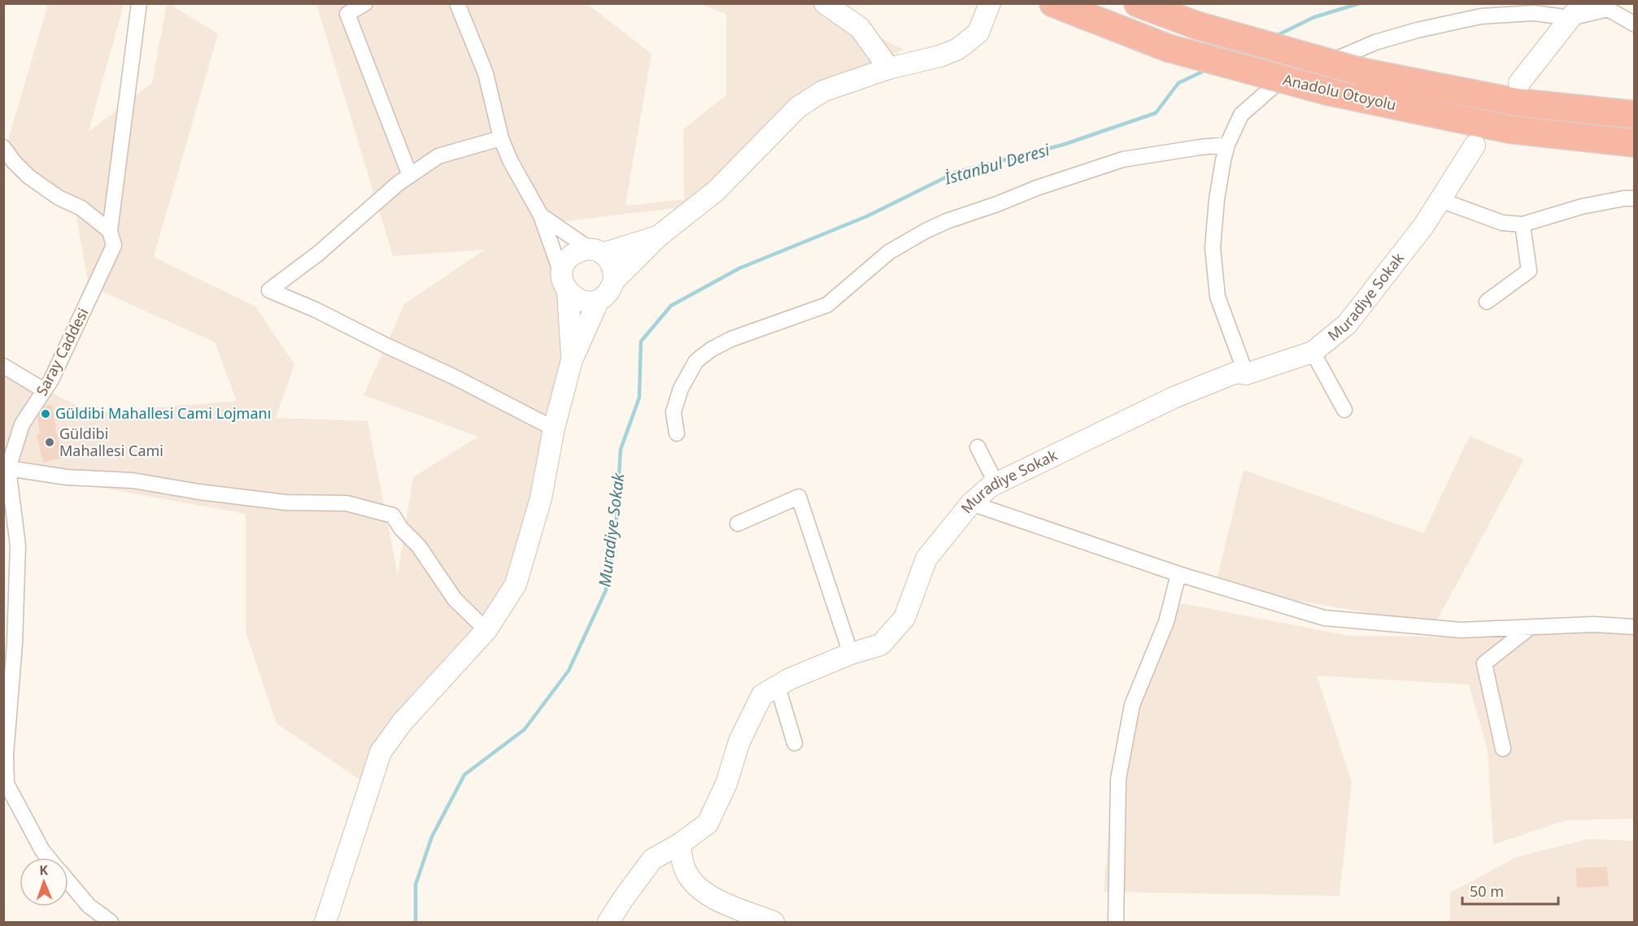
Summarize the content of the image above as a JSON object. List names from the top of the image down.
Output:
{
  "streets": {
    "highway": ["Anadolu Otoyolu"],
    "street": ["Muradiye Sokak", "Saray Caddesi"]
  },
  "water": ["İstanbul Deresi", "Muradiye Sokak"],
  "places": ["Güldibi Mahallesi Cami Lojmanı", "Güldibi Mahallesi Cami"],
  "scale_bar": "50 m",
  "north": "top"
}
